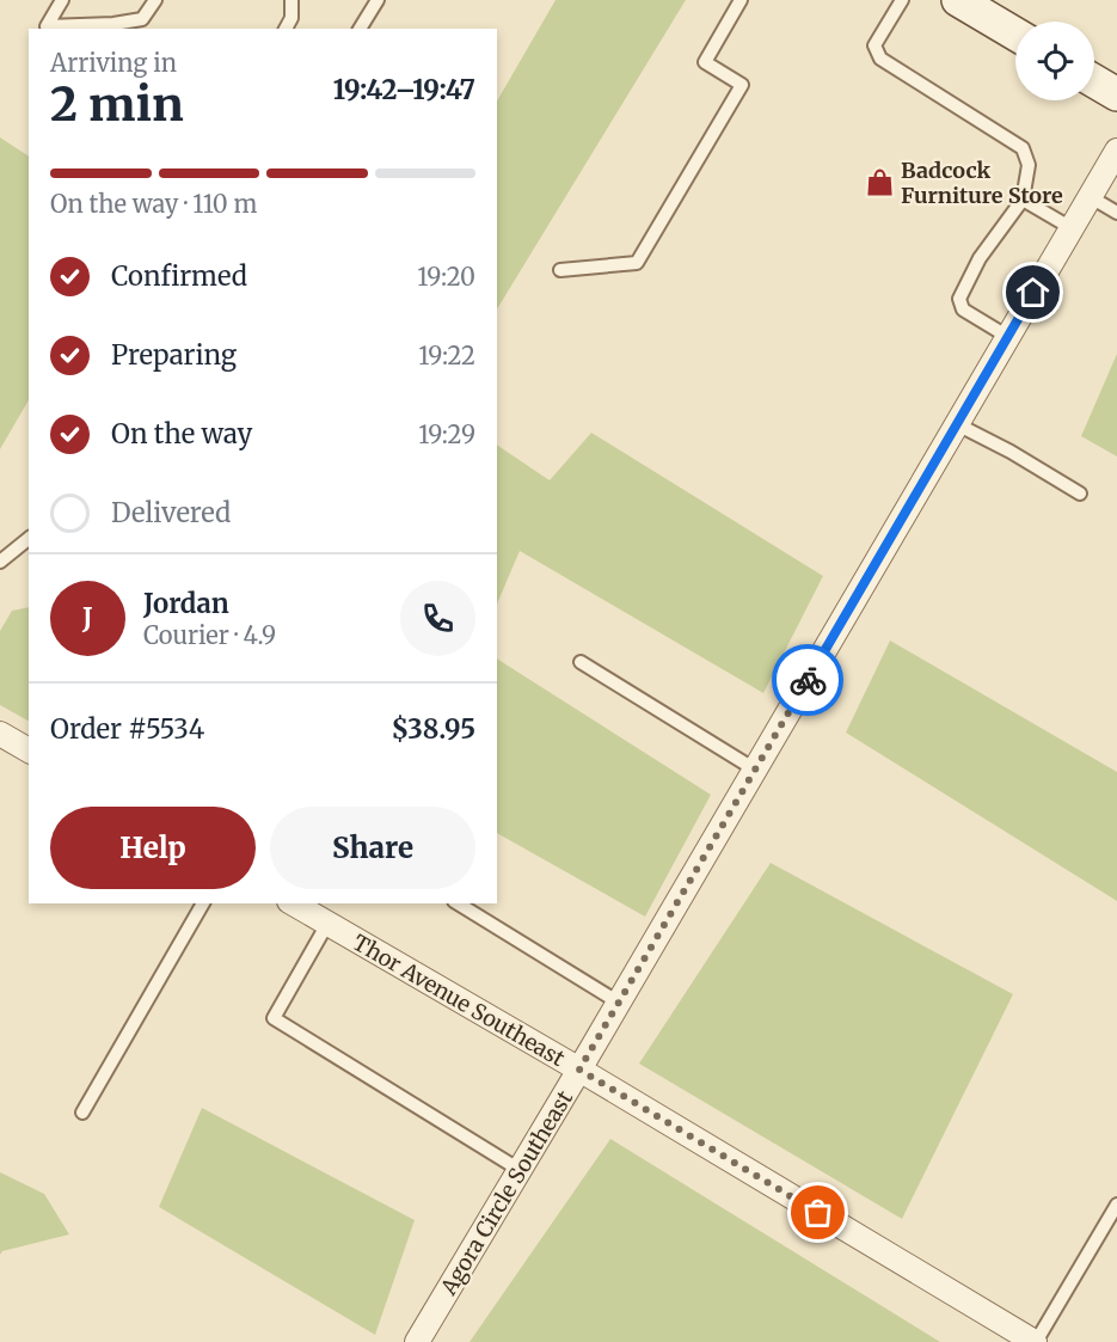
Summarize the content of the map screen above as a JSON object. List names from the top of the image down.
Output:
{
  "streets": {
    "street": ["Thor Avenue Southeast", "Agora Circle Southeast"]
  },
  "crossings": [
    ["Thor Avenue Southeast", "Agora Circle Southeast"]
  ],
  "places": {
    "shop": ["Badcock Furniture Store"]
  },
  "page": {
    "heading": ["2 min", "Arriving in", "19:42–19:47"],
    "panel": [
      "Jordan",
      "Courier · 4.9",
      "Order #5534",
      "$38.95"
    ],
    "bar": "On the way · 110 m",
    "list": [
      ["Confirmed", "19:20"],
      ["Preparing", "19:22"],
      ["On the way", "19:29"],
      "Delivered"
    ],
    "round": "J",
    "buttons": ["Help", "Share"]
  }
}
